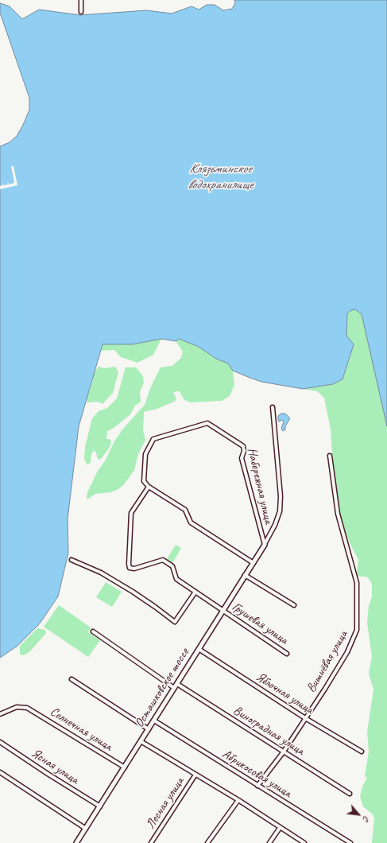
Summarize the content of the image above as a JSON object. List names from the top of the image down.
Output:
{
  "streets": {
    "street": [
      "Набережная улица",
      "Грушевая улица",
      "Вишнёвая улица",
      "Осташковское шоссе",
      "Яблочная улица",
      "Солнечная улица",
      "Виноградная улица",
      "Ясная улица",
      "Абрикосовая улица",
      "Лесная улица"
    ]
  },
  "crossings": [
    ["Набережная улица", "Грушевая улица"],
    ["Набережная улица", "Осташковское шоссе"],
    ["Грушевая улица", "Осташковское шоссе"],
    ["Вишнёвая улица", "Яблочная улица"],
    ["Вишнёвая улица", "Виноградная улица"],
    ["Вишнёвая улица", "Абрикосовая улица"],
    ["Осташковское шоссе", "Яблочная улица"],
    ["Осташковское шоссе", "Солнечная улица"],
    ["Осташковское шоссе", "Виноградная улица"],
    ["Осташковское шоссе", "Ясная улица"],
    ["Осташковское шоссе", "Абрикосовая улица"]
  ],
  "water": ["Клязьминское водохранилище"],
  "north": "bottom right"
}
